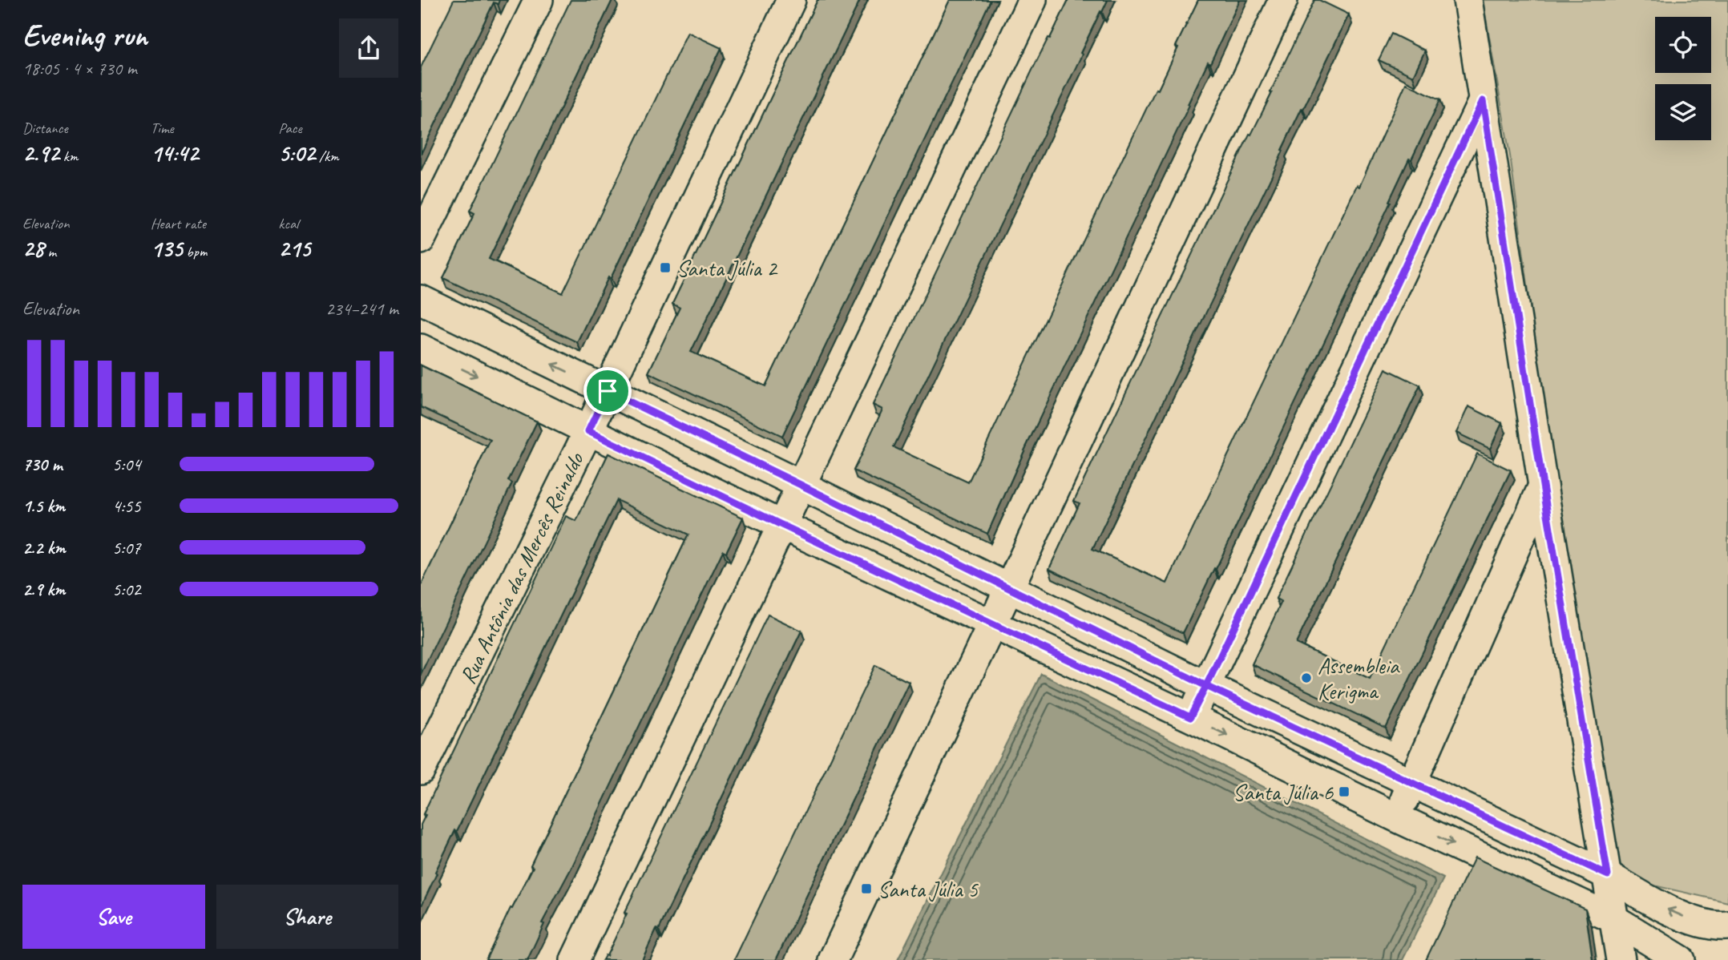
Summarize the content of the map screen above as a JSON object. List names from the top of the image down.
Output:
{
  "streets": {
    "street": ["Rua Antônia das Mercês Reinaldo"]
  },
  "places": {
    "transit": ["Santa Júlia 2", "Santa Júlia 6", "Santa Júlia 5"],
    "other": ["Assembleia Kerigma"]
  },
  "page": {
    "heading": ["Evening run", "18:05 · 4 × 730 m"],
    "stats": [
      ["Distance", "2.92 km"],
      ["Time", "14:42"],
      ["Pace", "5:02 /km"],
      ["Elevation", "28 m"],
      ["Heart rate", "135 bpm"],
      ["kcal", "215"]
    ],
    "chart": ["Elevation", "234–241 m"],
    "list": [
      {
        "name": "730 m",
        "note": "5:04"
      },
      {
        "name": "1.5 km",
        "note": "4:55"
      },
      {
        "name": "2.2 km",
        "note": "5:07"
      },
      {
        "name": "2.9 km",
        "note": "5:02"
      }
    ],
    "buttons": ["Save", "Share"]
  }
}
